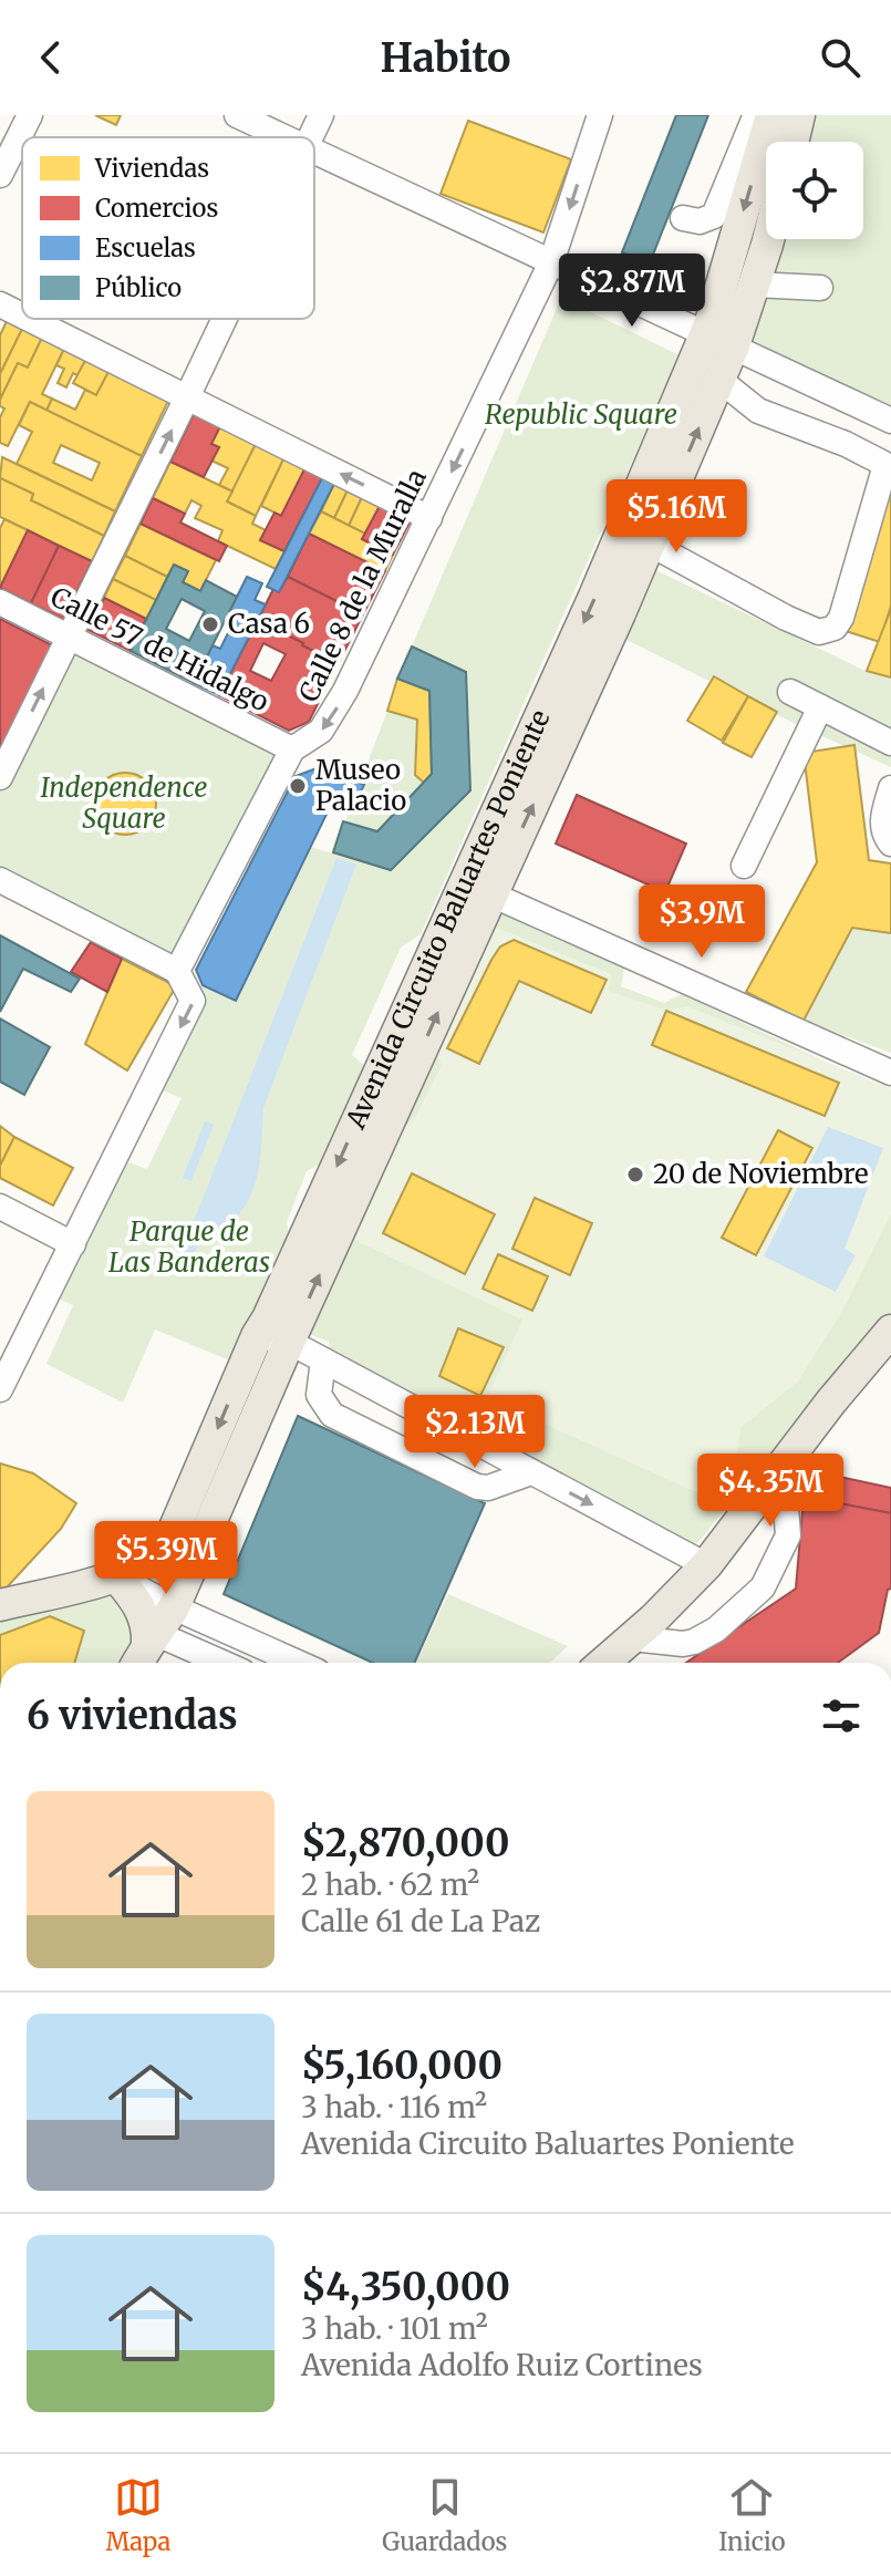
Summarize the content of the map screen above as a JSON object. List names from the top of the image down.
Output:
{
  "streets": {
    "main road": ["Avenida Circuito Baluartes Poniente"],
    "street": ["Calle 8 de la Muralla", "Calle 57 de Hidalgo"]
  },
  "crossings": [
    ["Calle 8 de la Muralla", "Calle 57 de Hidalgo"]
  ],
  "one_way": ["Calle 8 de la Muralla"],
  "parks": ["Republic Square", "Independence Square", "Parque de Las Banderas"],
  "places": ["Casa 6", "Museo Palacio", "20 de Noviembre"],
  "legend": [
    "Viviendas",
    "Comercios",
    "Escuelas",
    "Público"
  ],
  "page": {
    "header": "Habito",
    "price": [
      "$2.87M",
      "$5.16M",
      "$3.9M",
      "$2.13M",
      "$4.35M",
      "$5.39M"
    ],
    "heading": "6 viviendas",
    "list": [
      {
        "name": "$2,870,000",
        "note": "2 hab. · 62 m² · Calle 61 de La Paz"
      },
      {
        "name": "$5,160,000",
        "note": "3 hab. · 116 m² · Avenida Circuito Baluartes Poniente"
      },
      {
        "name": "$4,350,000",
        "note": "3 hab. · 101 m² · Avenida Adolfo Ruiz Cortines"
      }
    ],
    "tabs": ["Mapa", "Guardados", "Inicio"]
  }
}
